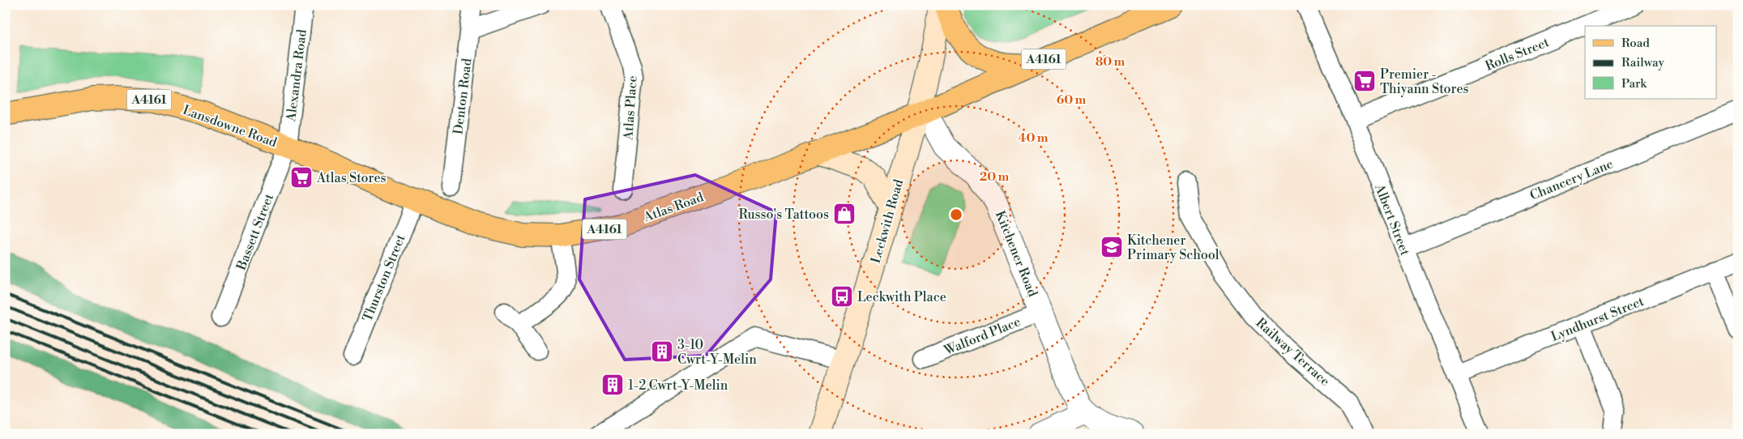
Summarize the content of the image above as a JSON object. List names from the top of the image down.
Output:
{
  "streets": {
    "main road": [
      "A4161",
      "Lansdowne Road",
      "Atlas Road",
      "Leckwith Road"
    ],
    "street": [
      "Rolls Street",
      "Alexandra Road",
      "Denton Road",
      "Atlas Place",
      "Chancery Lane",
      "Albert Street",
      "Bassett Street",
      "Kitchener Road",
      "Thurston Street",
      "Lyndhurst Street",
      "Walford Place",
      "Railway Terrace"
    ]
  },
  "crossings": [
    ["Rolls Street", "Albert Street"],
    ["A4161", "Atlas Road"],
    ["A4161", "Leckwith Road"],
    ["A4161", "Kitchener Road"],
    ["Alexandra Road", "Lansdowne Road"],
    ["Alexandra Road", "Atlas Road"],
    ["Alexandra Road", "Bassett Street"],
    ["Lansdowne Road", "Atlas Road"],
    ["Lansdowne Road", "Bassett Street"],
    ["Chancery Lane", "Albert Street"],
    ["Atlas Road", "Leckwith Road"],
    ["Atlas Road", "Bassett Street"],
    ["Atlas Road", "Kitchener Road"],
    ["Atlas Road", "Thurston Street"],
    ["Albert Street", "Lyndhurst Street"],
    ["Leckwith Road", "Kitchener Road"],
    ["Kitchener Road", "Walford Place"]
  ],
  "places": {
    "supermarket": ["Premier - Thiyann Stores", "Atlas Stores"],
    "shop": ["Russo's Tattoos"],
    "school or university": ["Kitchener Primary School"],
    "bus stop": ["Leckwith Place"],
    "building": ["3-10 Cwrt-Y-Melin", "1-2 Cwrt-Y-Melin"]
  },
  "legend": ["Road", "Railway", "Park"],
  "rings": [
    "80 m",
    "60 m",
    "40 m",
    "20 m"
  ]
}
